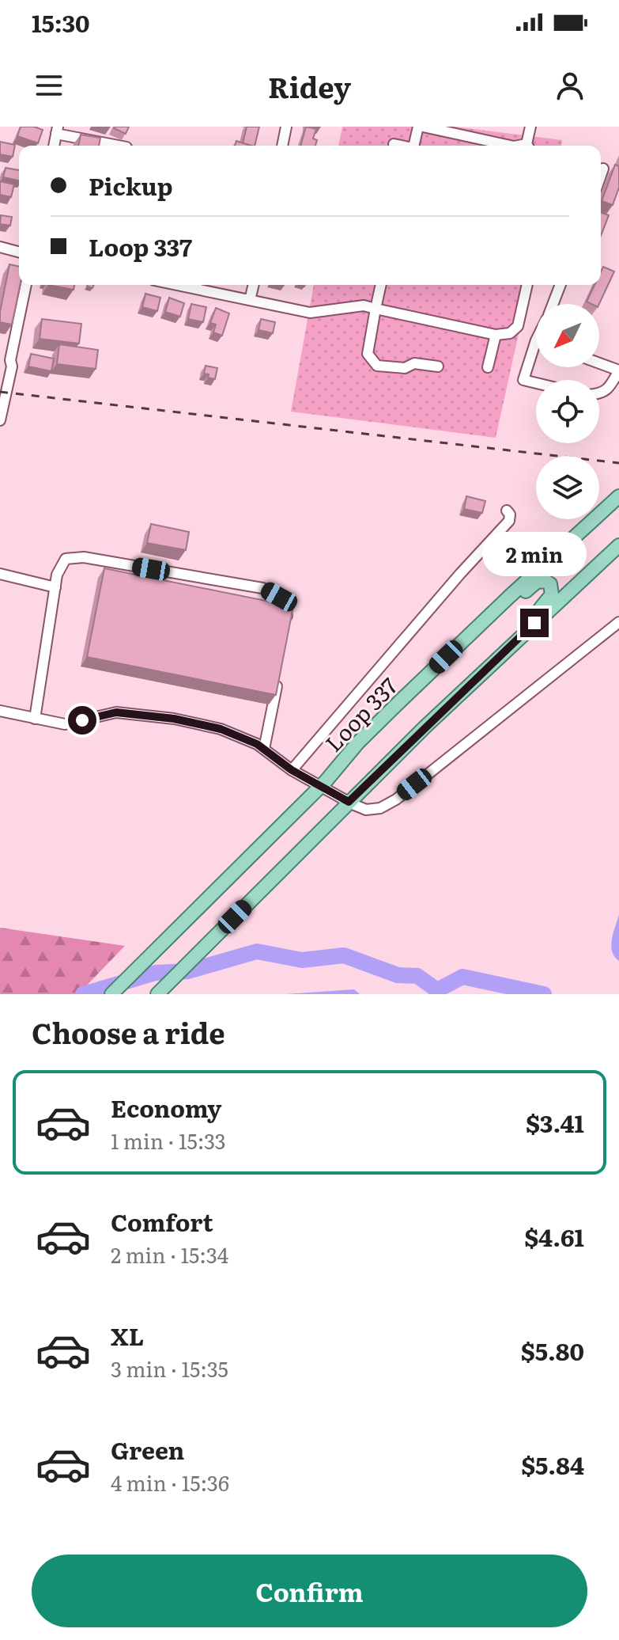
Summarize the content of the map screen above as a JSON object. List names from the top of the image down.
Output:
{
  "streets": {
    "main road": ["Loop 337"]
  },
  "north": "bottom left",
  "page": {
    "status": "15:30",
    "header": "Ridey",
    "banner": ["Pickup", "Loop 337"],
    "bubble": "2 min",
    "heading": "Choose a ride",
    "list": [
      {
        "name": "Economy",
        "note": "1 min · 15:33",
        "value": "$3.41"
      },
      {
        "name": "Comfort",
        "note": "2 min · 15:34",
        "value": "$4.61"
      },
      {
        "name": "XL",
        "note": "3 min · 15:35",
        "value": "$5.80"
      },
      {
        "name": "Green",
        "note": "4 min · 15:36",
        "value": "$5.84"
      }
    ],
    "buttons": "Confirm"
  }
}
